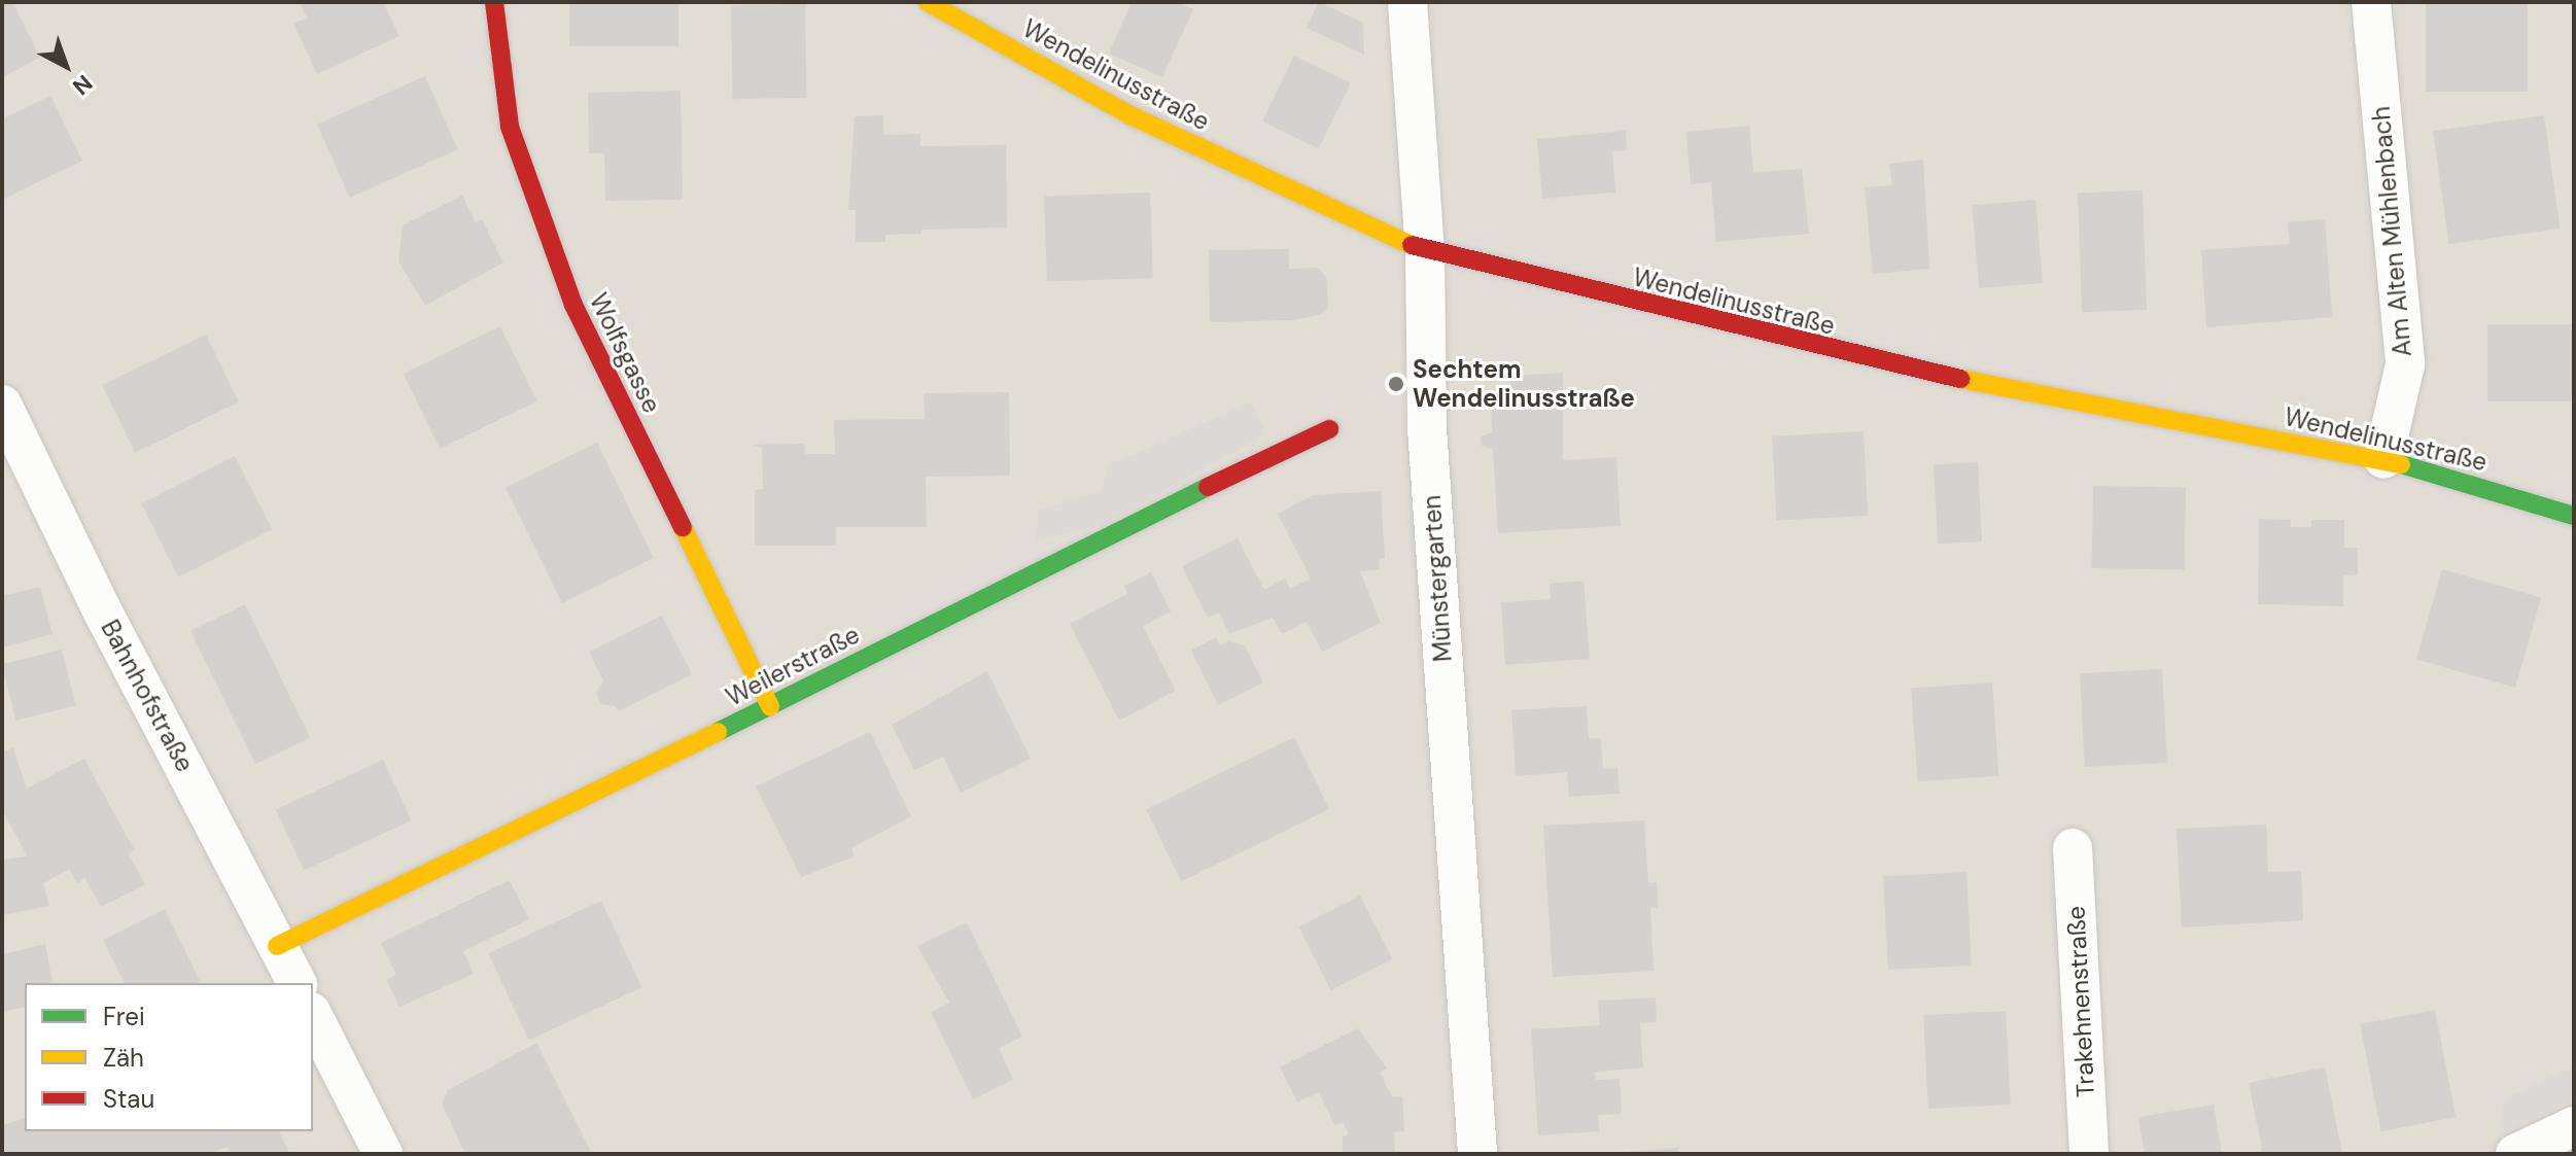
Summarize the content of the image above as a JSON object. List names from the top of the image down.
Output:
{
  "streets": {
    "street": [
      "Wendelinusstraße",
      "Am Alten Mühlenbach",
      "Wolfsgasse",
      "Münstergarten",
      "Weilerstraße",
      "Bahnhofstraße",
      "Trakehnenstraße"
    ]
  },
  "crossings": [
    ["Wendelinusstraße", "Am Alten Mühlenbach"],
    ["Wendelinusstraße", "Münstergarten"],
    ["Wolfsgasse", "Weilerstraße"],
    ["Weilerstraße", "Bahnhofstraße"]
  ],
  "places": ["Sechtem Wendelinusstraße"],
  "legend": ["Frei", "Zäh", "Stau"],
  "north": "bottom right"
}
